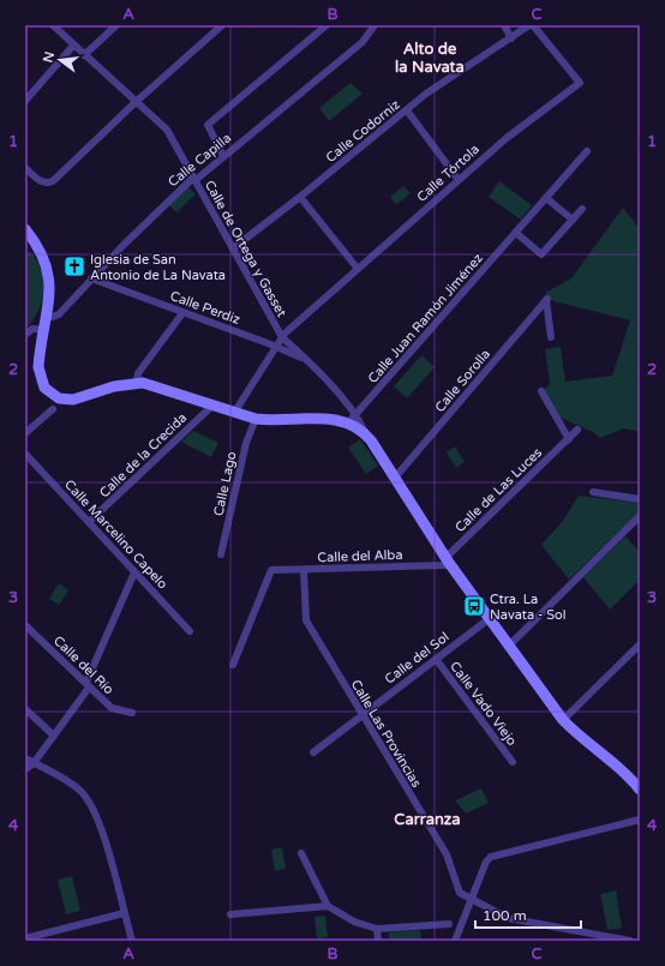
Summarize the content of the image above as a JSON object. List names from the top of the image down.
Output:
{
  "streets": {
    "street": [
      "Calle Codorniz",
      "Calle Capilla",
      "Calle Tórtola",
      "Calle de Ortega y Gasset",
      "Calle Perdiz",
      "Calle Juan Ramón Jiménez",
      "Calle Sorolla",
      "Calle de la Crecida",
      "Calle Lago",
      "Calle de Las Luces",
      "Calle Marcelino Capelo",
      "Calle del Alba",
      "Calle del Sol",
      "Calle del Río",
      "Calle Vado Viejo",
      "Calle Las Provincias"
    ]
  },
  "crossings": [
    ["Calle Codorniz", "Calle de Ortega y Gasset"],
    ["Calle Capilla", "Calle de Ortega y Gasset"],
    ["Calle Capilla", "Calle Perdiz"],
    ["Calle Tórtola", "Calle de Ortega y Gasset"],
    ["Calle Tórtola", "Calle Perdiz"],
    ["Calle de Ortega y Gasset", "Calle Perdiz"],
    ["Calle Perdiz", "Calle Juan Ramón Jiménez"],
    ["Calle de la Crecida", "Calle Marcelino Capelo"],
    ["Calle de Las Luces", "Calle del Alba"],
    ["Calle del Alba", "Calle Las Provincias"],
    ["Calle del Sol", "Calle Vado Viejo"],
    ["Calle del Sol", "Calle Las Provincias"]
  ],
  "districts": ["Alto de la Navata", "Carranza"],
  "places": {
    "church": ["Iglesia de San Antonio de La Navata"],
    "bus stop": ["Ctra. La Navata - Sol"]
  },
  "scale_bar": "100 m",
  "north": "left",
  "grid": {
    "columns": ["A", "B", "C"],
    "rows": [
      "1",
      "2",
      "3",
      "4"
    ]
  }
}
